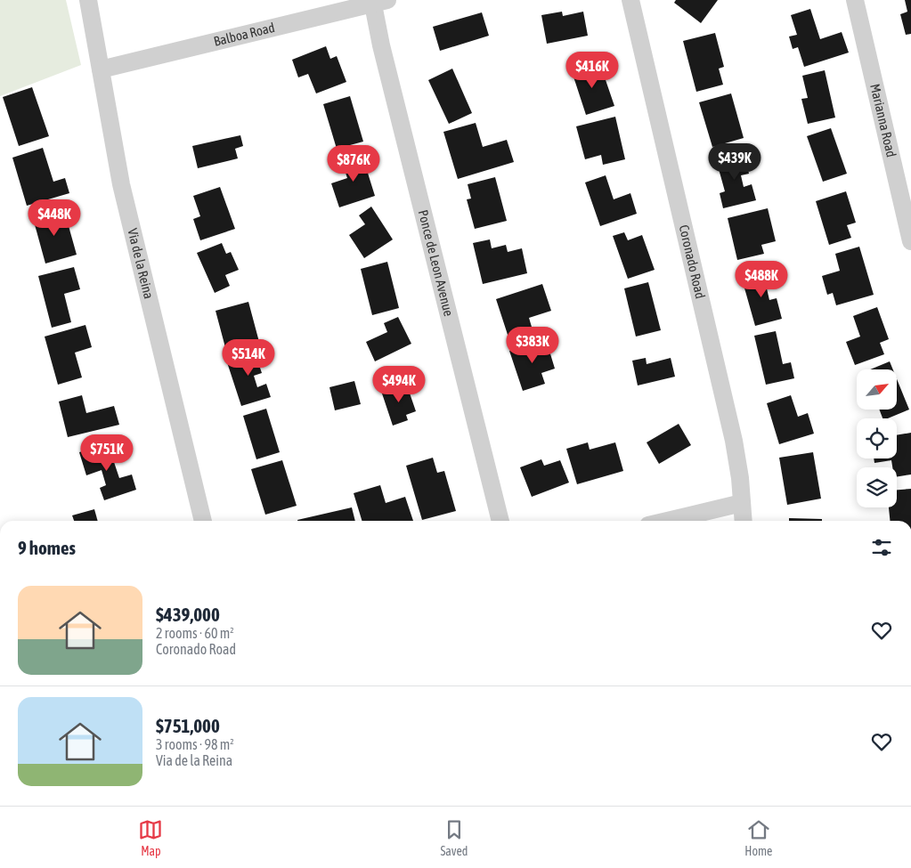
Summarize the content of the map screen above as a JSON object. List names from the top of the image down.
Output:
{
  "streets": {
    "street": [
      "Balboa Road",
      "Marianna Road",
      "Coronado Road",
      "Ponce de Leon Avenue",
      "Via de la Reina"
    ]
  },
  "crossings": [
    ["Balboa Road", "Ponce de Leon Avenue"],
    ["Balboa Road", "Via de la Reina"]
  ],
  "north": "top right",
  "page": {
    "price": [
      "$416K",
      "$439K",
      "$876K",
      "$448K",
      "$488K",
      "$383K",
      "$514K",
      "$494K",
      "$751K"
    ],
    "heading": "9 homes",
    "list": [
      {
        "name": "$439,000",
        "note": "2 rooms · 60 m² · Coronado Road"
      },
      {
        "name": "$751,000",
        "note": "3 rooms · 98 m² · Via de la Reina"
      }
    ],
    "tabs": ["Map", "Saved", "Home"]
  }
}
